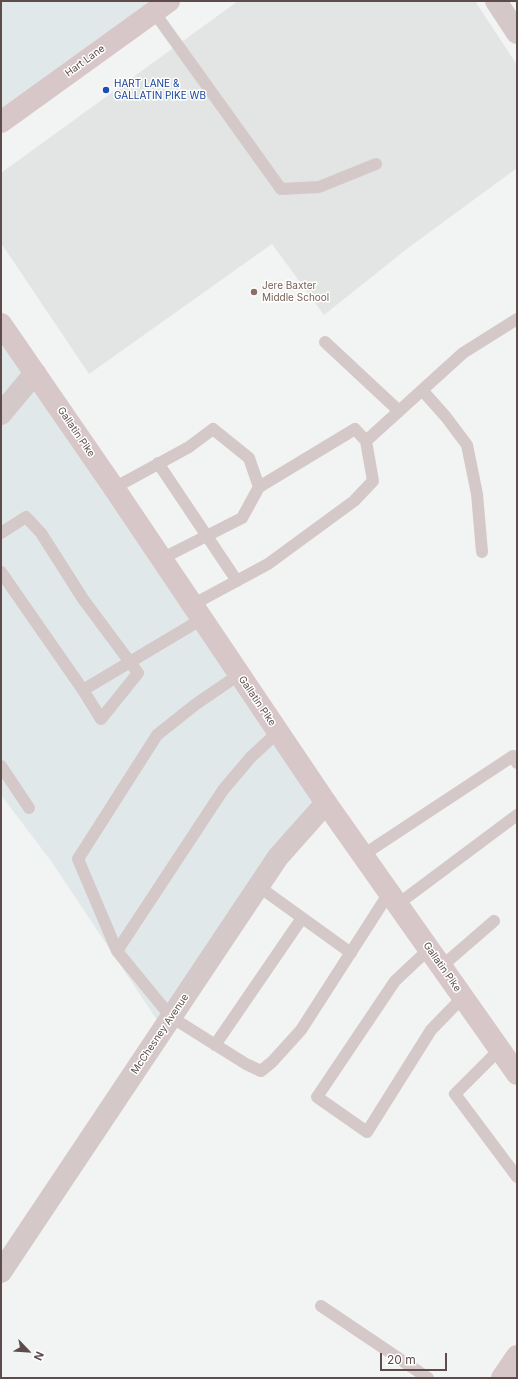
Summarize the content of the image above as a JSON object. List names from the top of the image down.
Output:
{
  "streets": {
    "main road": ["Hart Lane", "Gallatin Pike"],
    "street": ["McChesney Avenue"]
  },
  "crossings": [
    ["Gallatin Pike", "McChesney Avenue"]
  ],
  "places": ["HART LANE & GALLATIN PIKE WB", "Jere Baxter Middle School"],
  "scale_bar": "20 m",
  "north": "bottom right"
}
